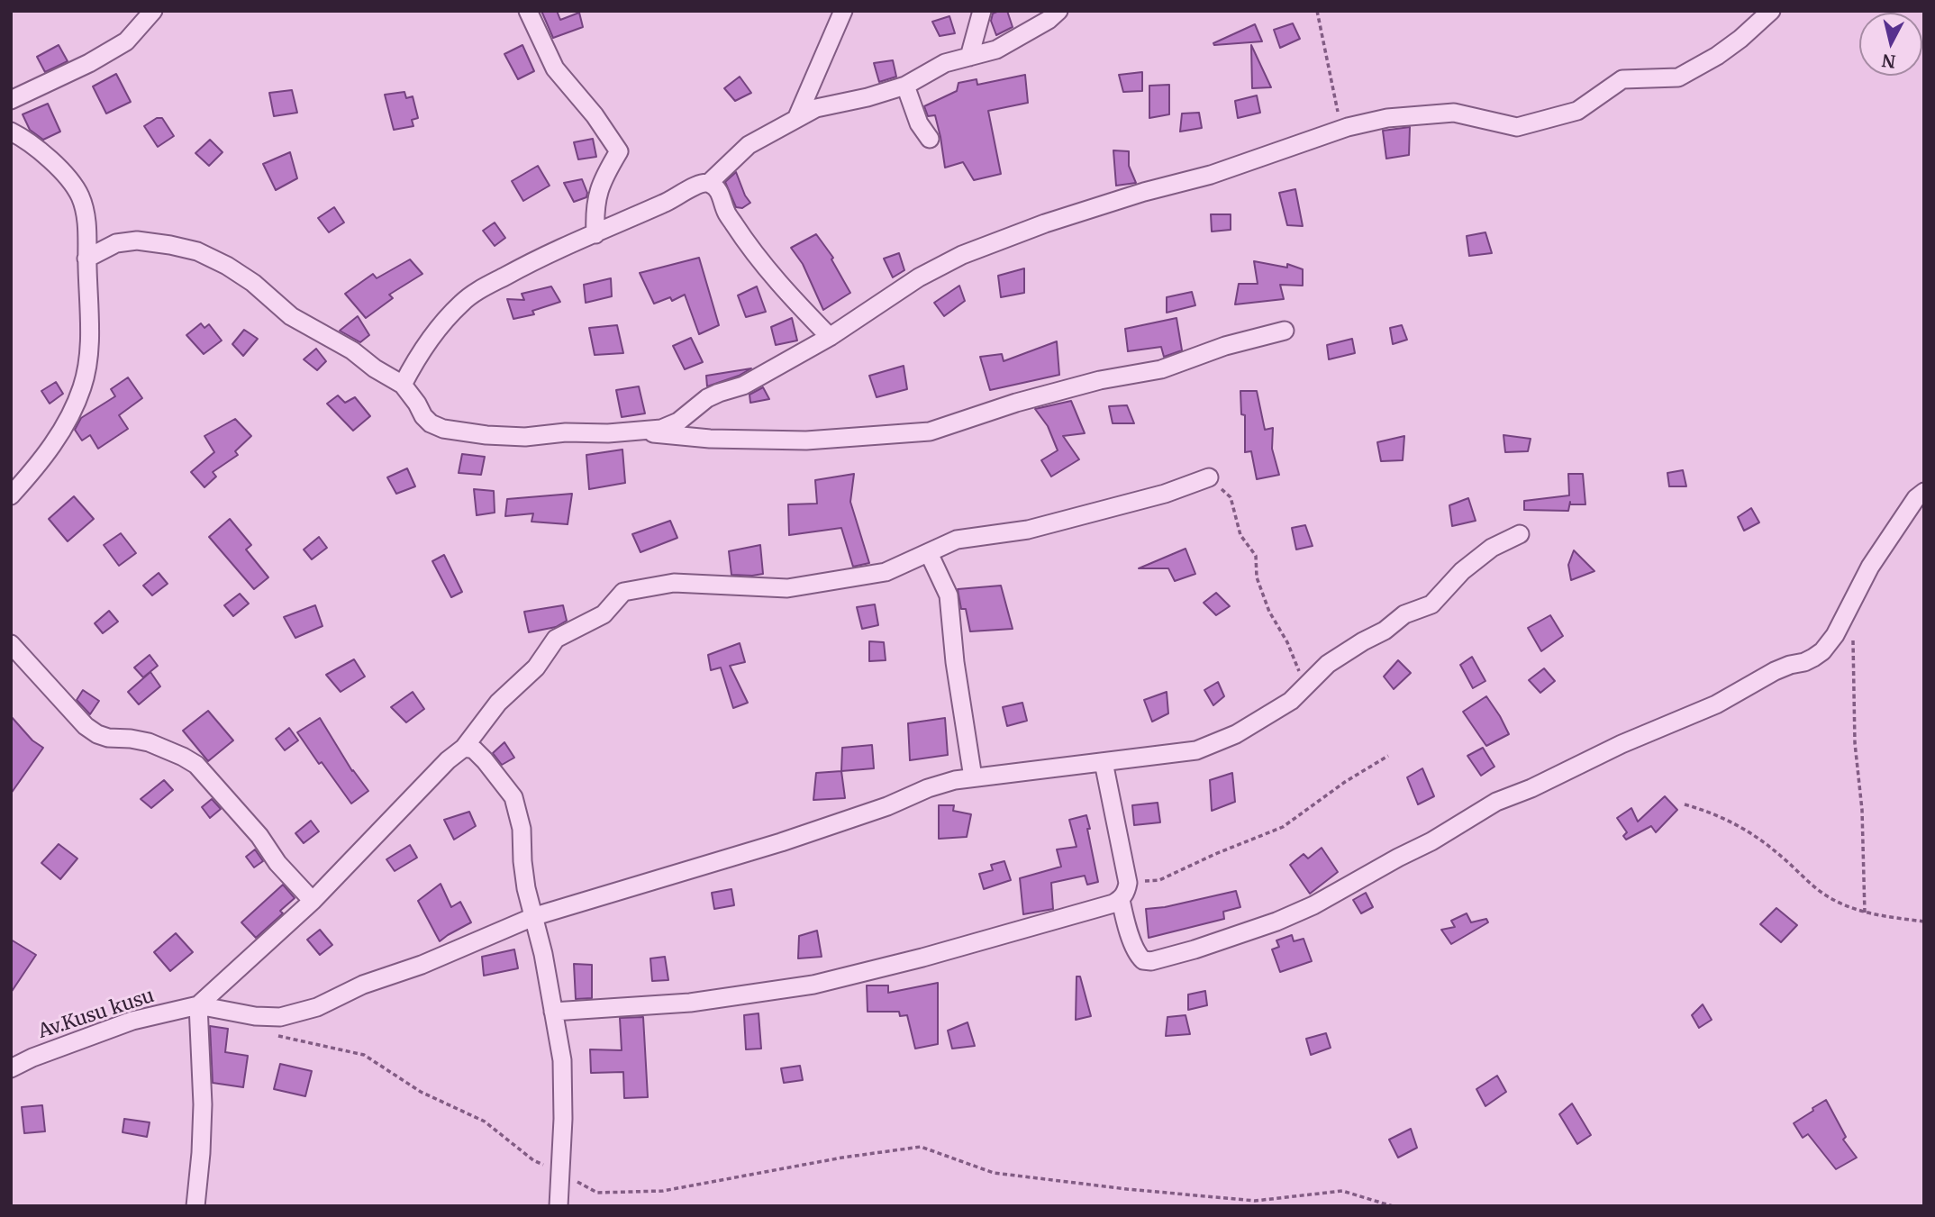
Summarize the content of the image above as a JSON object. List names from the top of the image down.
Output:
{
  "streets": {
    "street": ["Av.Kusu kusu"]
  },
  "north": "bottom"
}
